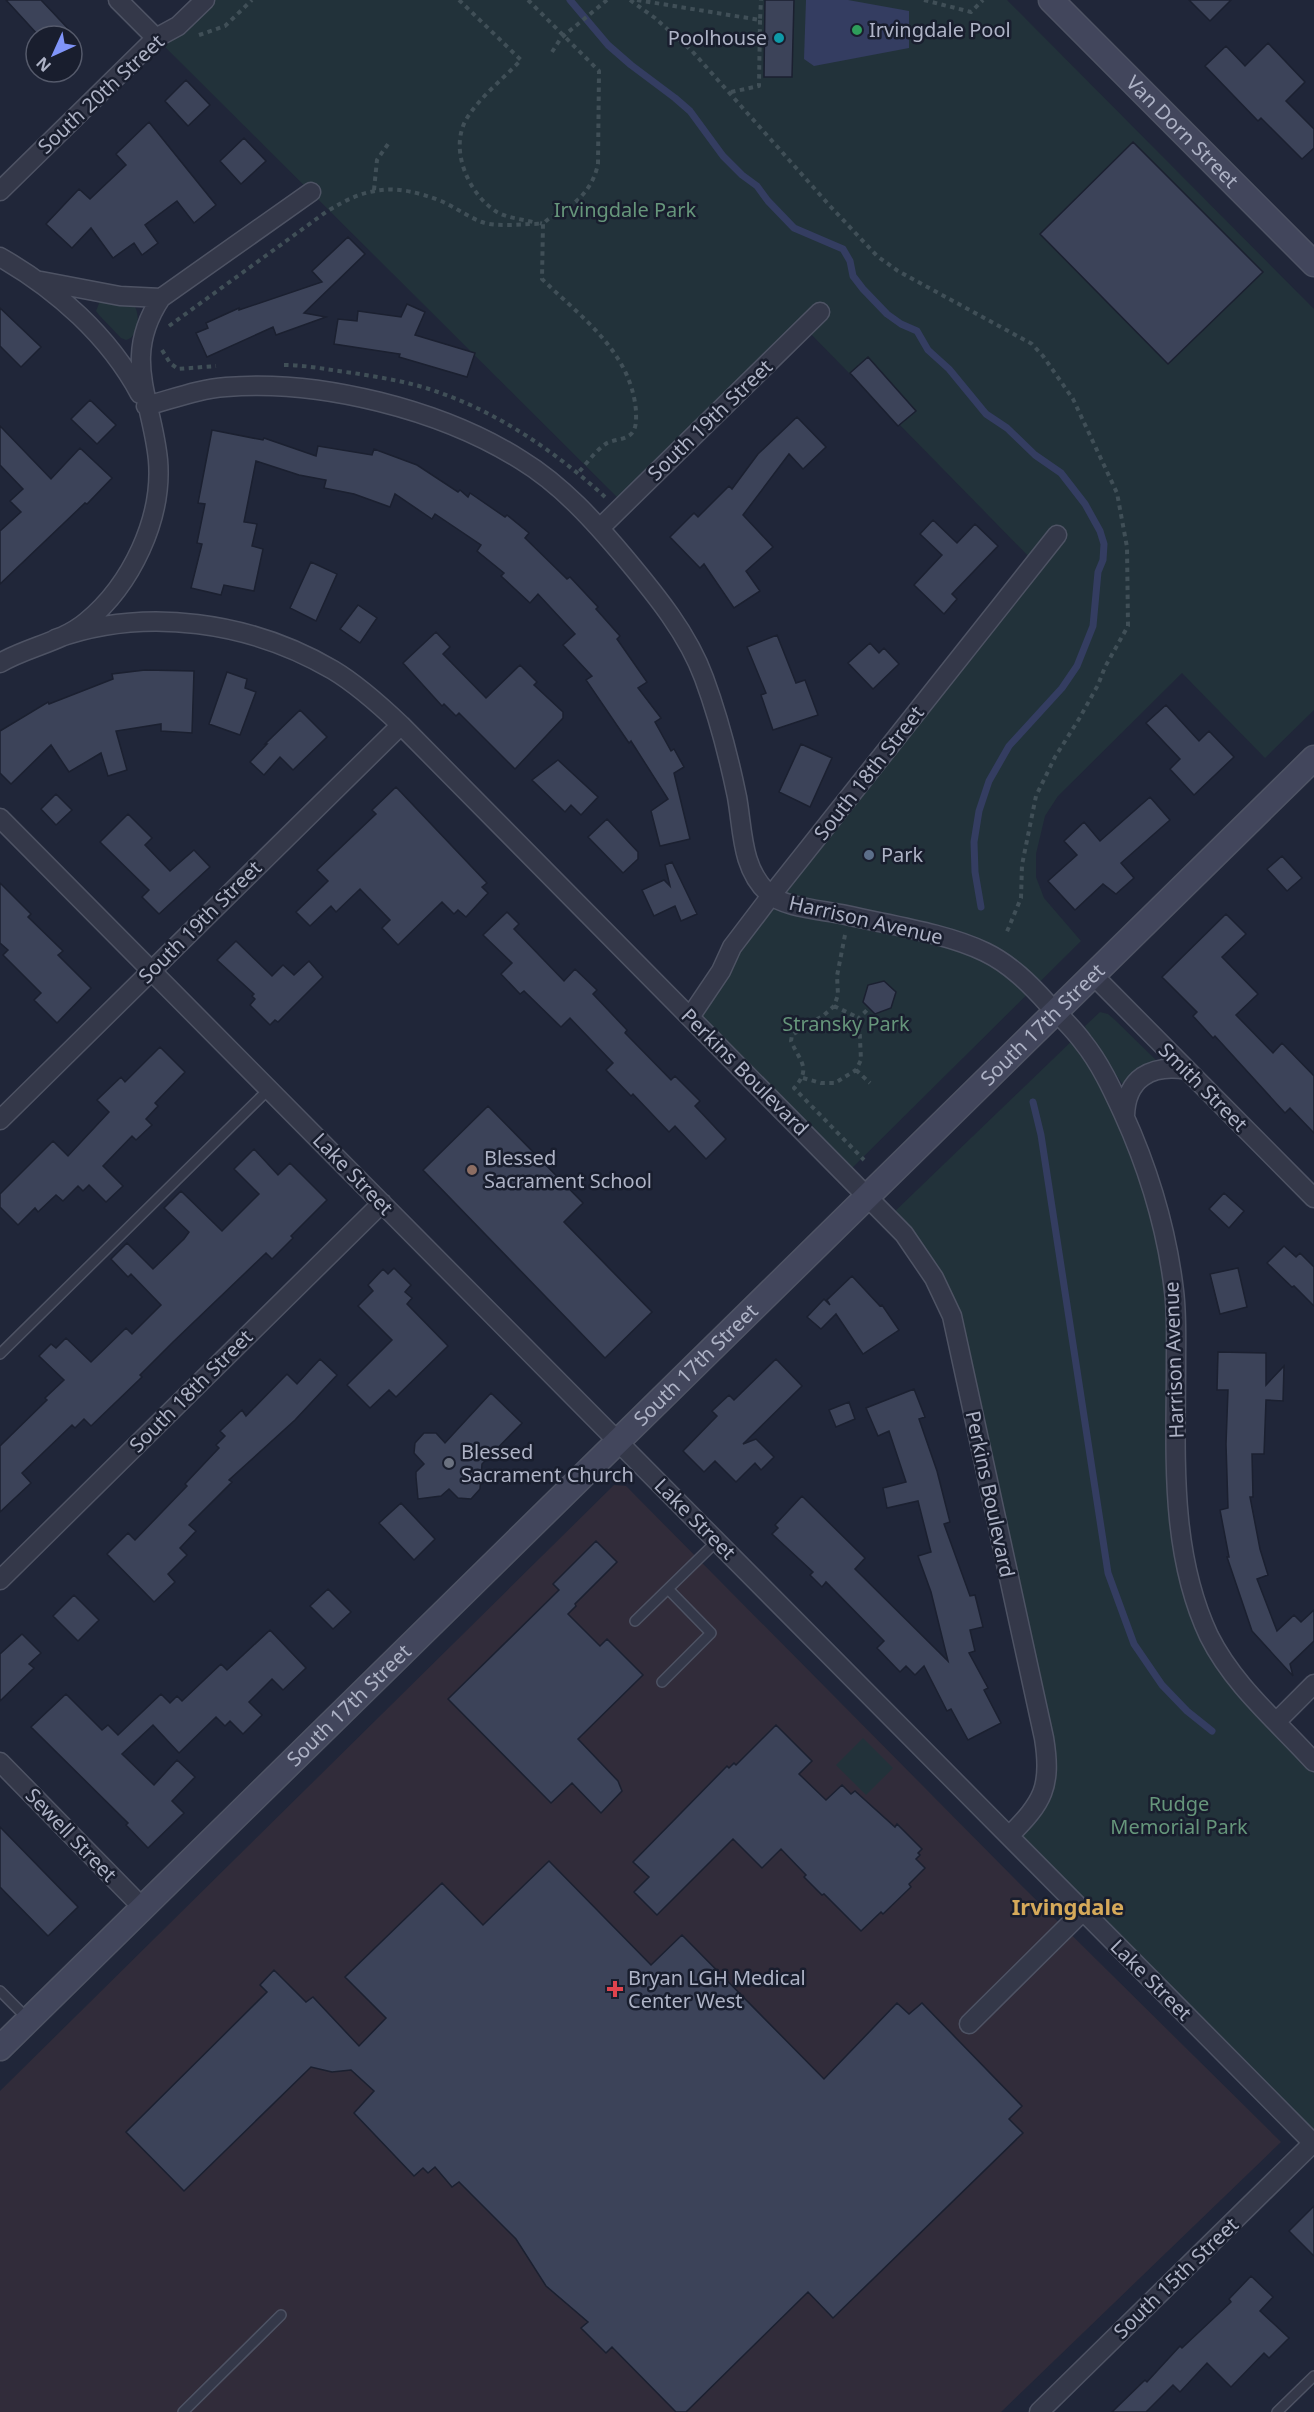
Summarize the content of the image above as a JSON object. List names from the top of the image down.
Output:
{
  "streets": {
    "main road": ["Van Dorn Street", "South 17th Street"],
    "street": [
      "South 20th Street",
      "South 19th Street",
      "South 18th Street",
      "Harrison Avenue",
      "Perkins Boulevard",
      "Smith Street",
      "Lake Street",
      "Sewell Street",
      "South 15th Street"
    ]
  },
  "crossings": [
    ["South 19th Street", "Harrison Avenue"],
    ["South 19th Street", "Perkins Boulevard"],
    ["South 19th Street", "Lake Street"],
    ["South 18th Street", "Harrison Avenue"],
    ["South 18th Street", "Perkins Boulevard"],
    ["South 18th Street", "Lake Street"],
    ["Harrison Avenue", "South 17th Street"],
    ["South 17th Street", "Perkins Boulevard"],
    ["South 17th Street", "Smith Street"],
    ["South 17th Street", "Lake Street"],
    ["South 17th Street", "Sewell Street"],
    ["Perkins Boulevard", "Lake Street"],
    ["Lake Street", "South 15th Street"]
  ],
  "districts": ["Irvingdale"],
  "parks": ["Irvingdale Park", "Stransky Park", "Rudge Memorial Park"],
  "places": {
    "other": [
      "Irvingdale Pool",
      "Poolhouse",
      "Park",
      "Blessed Sacrament School",
      "Blessed Sacrament Church"
    ],
    "health": ["Bryan LGH Medical Center West"]
  },
  "north": "bottom left"
}
